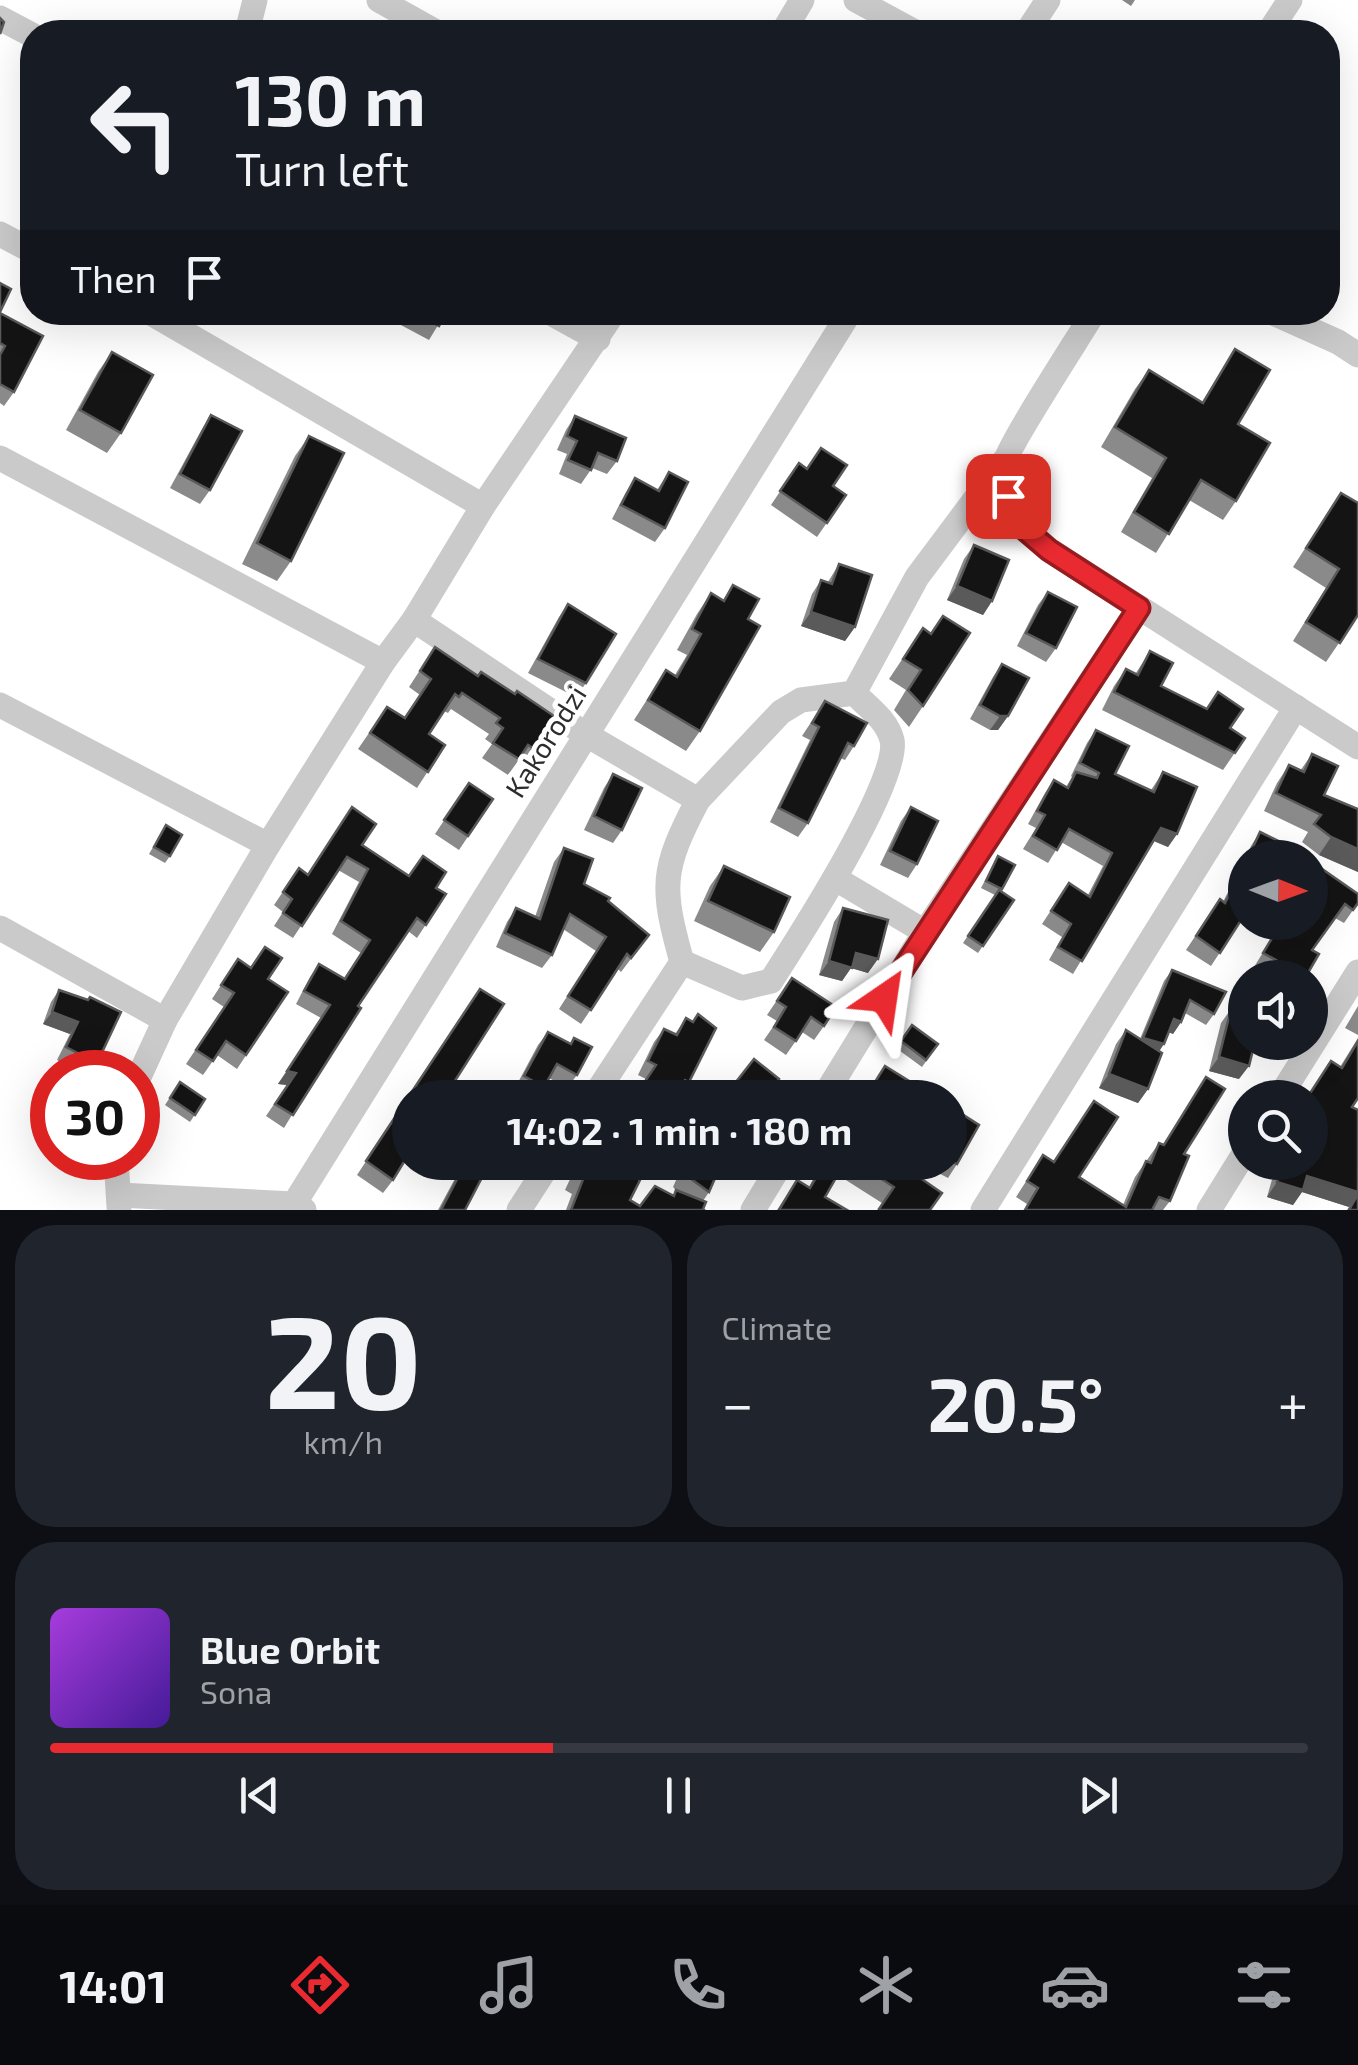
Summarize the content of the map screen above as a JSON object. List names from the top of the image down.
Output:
{
  "streets": {
    "street": ["Kakorodzi"]
  },
  "north": "right",
  "page": {
    "turn": ["130 m", "Turn left"],
    "then": "Then",
    "limit": "30",
    "trip": "14:02 · 1 min · 180 m",
    "tile": [
      ["20", "km/h"],
      "Climate"
    ],
    "heat": ["−", "20.5°", "+"],
    "song": ["Blue Orbit", "Sona"],
    "tabs": "14:01"
  }
}
